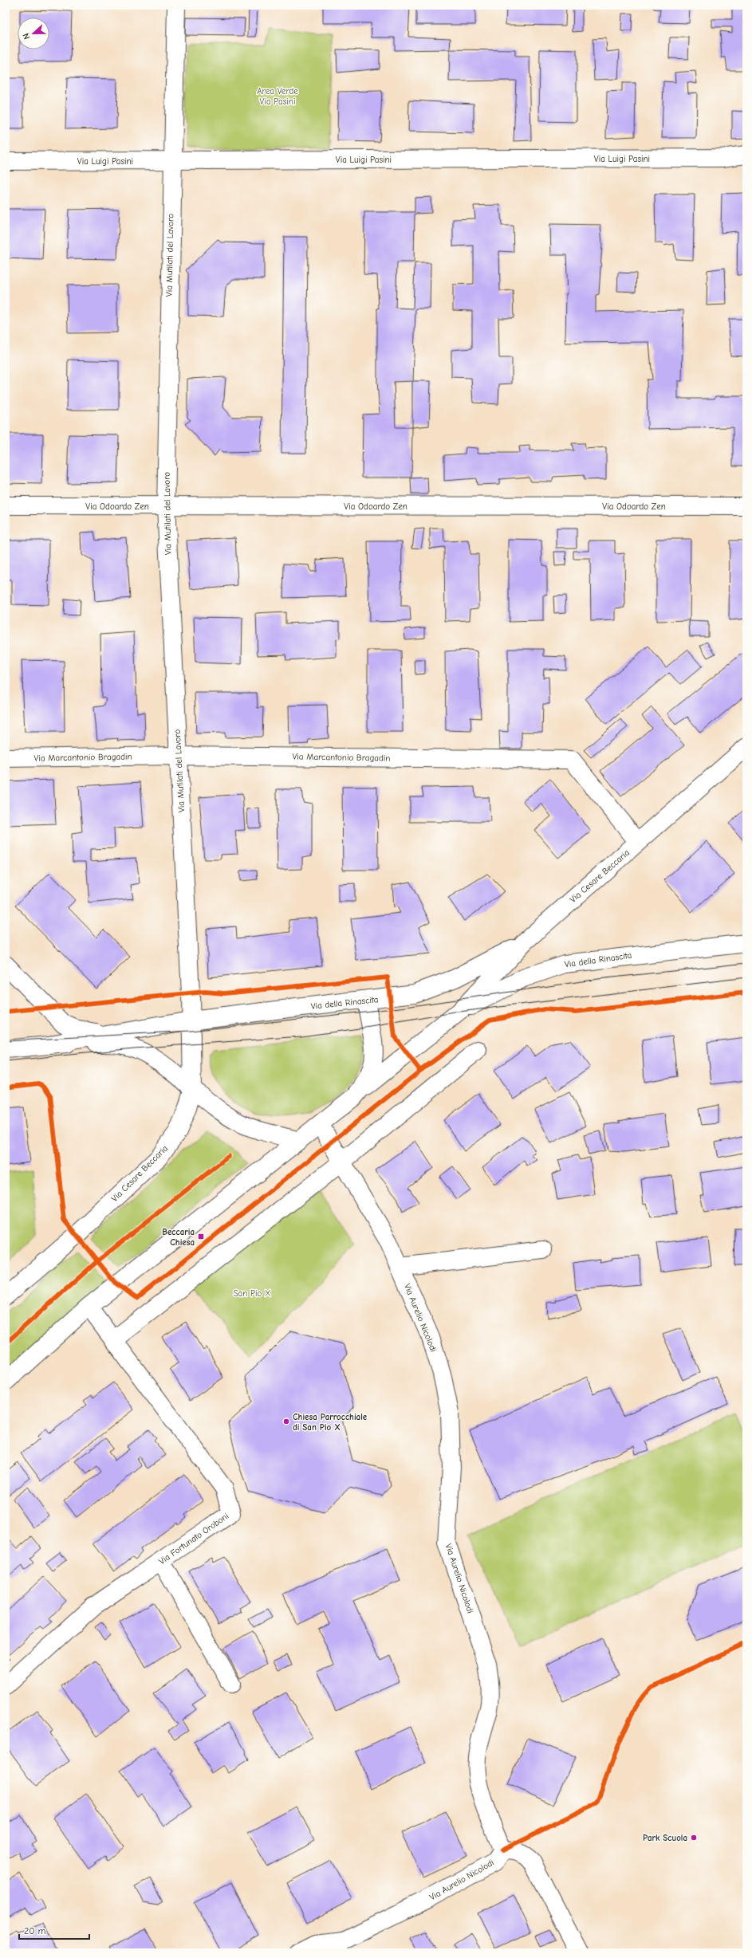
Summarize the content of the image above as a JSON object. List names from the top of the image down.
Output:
{
  "streets": {
    "street": [
      "Via Luigi Pasini",
      "Via Mutilati del Lavoro",
      "Via Odoardo Zen",
      "Via Marcantonio Bragadin",
      "Via Cesare Beccaria",
      "Via della Rinascita",
      "Via Aurelio Nicolodi",
      "Via Fortunato Oroboni"
    ]
  },
  "crossings": [
    ["Via Luigi Pasini", "Via Mutilati del Lavoro"],
    ["Via Mutilati del Lavoro", "Via Odoardo Zen"],
    ["Via Mutilati del Lavoro", "Via Marcantonio Bragadin"],
    ["Via Mutilati del Lavoro", "Via Cesare Beccaria"],
    ["Via Mutilati del Lavoro", "Via della Rinascita"],
    ["Via Marcantonio Bragadin", "Via Cesare Beccaria"],
    ["Via Cesare Beccaria", "Via della Rinascita"]
  ],
  "parks": ["Area Verde Via Pasini", "San Pio X"],
  "places": {
    "transit": ["Beccaria Chiesa"],
    "other": ["Chiesa Parrocchiale di San Pio X", "Park Scuola"]
  },
  "scale_bar": "20 m",
  "north": "left"
}
